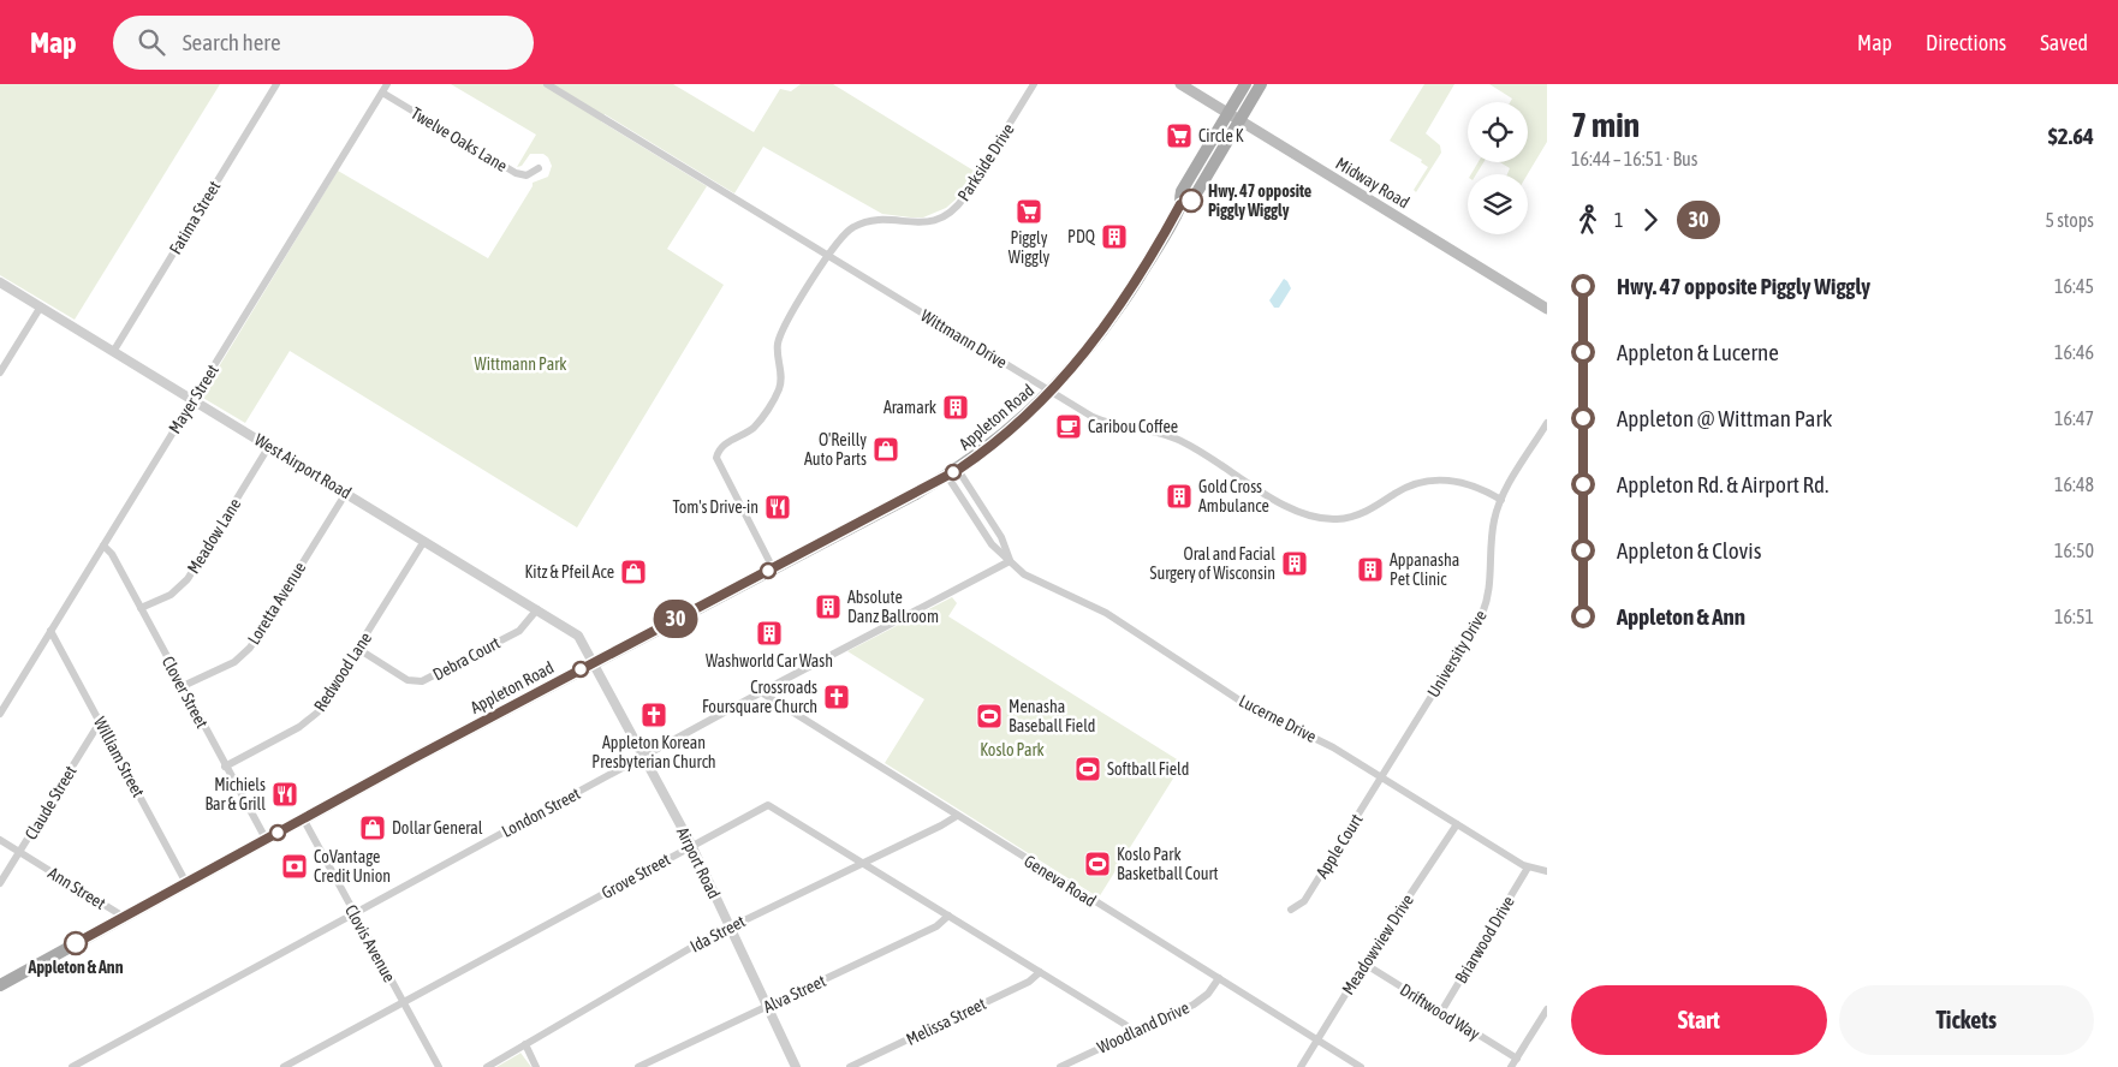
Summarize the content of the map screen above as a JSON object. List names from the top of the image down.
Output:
{
  "streets": {
    "main road": ["Midway Road", "Appleton Road"],
    "street": [
      "Twelve Oaks Lane",
      "Parkside Drive",
      "Fatima Street",
      "Wittmann Drive",
      "Mayer Street",
      "West Airport Road",
      "Meadow Lane",
      "Loretta Avenue",
      "University Drive",
      "Debra Court",
      "Redwood Lane",
      "Clover Street",
      "Lucerne Drive",
      "William Street",
      "Claude Street",
      "London Street",
      "Apple Court",
      "Airport Road",
      "Grove Street",
      "Geneva Road",
      "Ann Street",
      "Ida Street",
      "Briarwood Drive",
      "Clovis Avenue",
      "Meadowview Drive",
      "Alva Street",
      "Driftwood Way",
      "Melissa Street",
      "Woodland Drive"
    ]
  },
  "crossings": [
    ["Twelve Oaks Lane", "Mayer Street"],
    ["Parkside Drive", "Wittmann Drive"],
    ["Parkside Drive", "Appleton Road"],
    ["Midway Road", "Appleton Road"],
    ["Fatima Street", "West Airport Road"],
    ["Wittmann Drive", "Appleton Road"],
    ["Wittmann Drive", "University Drive"],
    ["Mayer Street", "West Airport Road"],
    ["Mayer Street", "Clover Street"],
    ["Mayer Street", "William Street"],
    ["Appleton Road", "West Airport Road"],
    ["Appleton Road", "Clover Street"],
    ["Appleton Road", "Lucerne Drive"],
    ["Appleton Road", "William Street"],
    ["Appleton Road", "Airport Road"],
    ["Appleton Road", "Ann Street"],
    ["Appleton Road", "Clovis Avenue"],
    ["West Airport Road", "Meadow Lane"],
    ["West Airport Road", "Loretta Avenue"],
    ["West Airport Road", "Debra Court"],
    ["West Airport Road", "Redwood Lane"],
    ["West Airport Road", "Airport Road"],
    ["Meadow Lane", "Clover Street"],
    ["Loretta Avenue", "Clover Street"],
    ["University Drive", "Lucerne Drive"],
    ["University Drive", "Apple Court"],
    ["Debra Court", "Redwood Lane"],
    ["Redwood Lane", "Clover Street"],
    ["Lucerne Drive", "London Street"],
    ["Lucerne Drive", "Apple Court"],
    ["Lucerne Drive", "Briarwood Drive"],
    ["Lucerne Drive", "Meadowview Drive"],
    ["William Street", "Claude Street"],
    ["Claude Street", "Ann Street"],
    ["London Street", "Airport Road"],
    ["London Street", "Geneva Road"],
    ["London Street", "Clovis Avenue"],
    ["Airport Road", "Grove Street"],
    ["Airport Road", "Ida Street"],
    ["Airport Road", "Alva Street"],
    ["Grove Street", "Ida Street"],
    ["Grove Street", "Clovis Avenue"],
    ["Grove Street", "Alva Street"],
    ["Grove Street", "Melissa Street"],
    ["Grove Street", "Woodland Drive"],
    ["Geneva Road", "Ida Street"],
    ["Geneva Road", "Meadowview Drive"],
    ["Geneva Road", "Woodland Drive"],
    ["Briarwood Drive", "Driftwood Way"],
    ["Meadowview Drive", "Driftwood Way"]
  ],
  "parks": ["Wittmann Park", "Koslo Park"],
  "places": {
    "supermarket": ["Circle K", "Piggly Wiggly"],
    "other": ["Hwy. 47 opposite Piggly Wiggly", "Appleton & Ann"],
    "building": [
      "PDQ",
      "Aramark",
      "Gold Cross Ambulance",
      "Oral and Facial Surgery of Wisconsin",
      "Appanasha Pet Clinic",
      "Absolute Danz Ballroom",
      "Washworld Car Wash"
    ],
    "cafe": ["Caribou Coffee"],
    "shop": ["O'Reilly Auto Parts", "Kitz & Pfeil Ace", "Dollar General"],
    "restaurant": ["Tom's Drive-in", "Michiels Bar & Grill"],
    "church": ["Crossroads Foursquare Church", "Appleton Korean Presbyterian Church"],
    "sports": ["Menasha Baseball Field", "Softball Field", "Koslo Park Basketball Court"],
    "bank": ["CoVantage Credit Union"]
  },
  "lines": ["bus line 30"],
  "page": {
    "header": "Map",
    "search": "Search here",
    "nav": ["Map", "Directions", "Saved"],
    "on_map": "30",
    "heading": ["7 min", "16:44 – 16:51 · Bus", "$2.64"],
    "legs": ["1", "30", "5 stops"],
    "list": [
      {
        "name": "Hwy. 47 opposite Piggly Wiggly",
        "value": "16:45"
      },
      {
        "name": "Appleton & Lucerne",
        "value": "16:46"
      },
      {
        "name": "Appleton @ Wittman Park",
        "value": "16:47"
      },
      {
        "name": "Appleton Rd. & Airport Rd.",
        "value": "16:48"
      },
      {
        "name": "Appleton & Clovis",
        "value": "16:50"
      },
      {
        "name": "Appleton & Ann",
        "value": "16:51"
      }
    ],
    "buttons": ["Start", "Tickets"]
  }
}
